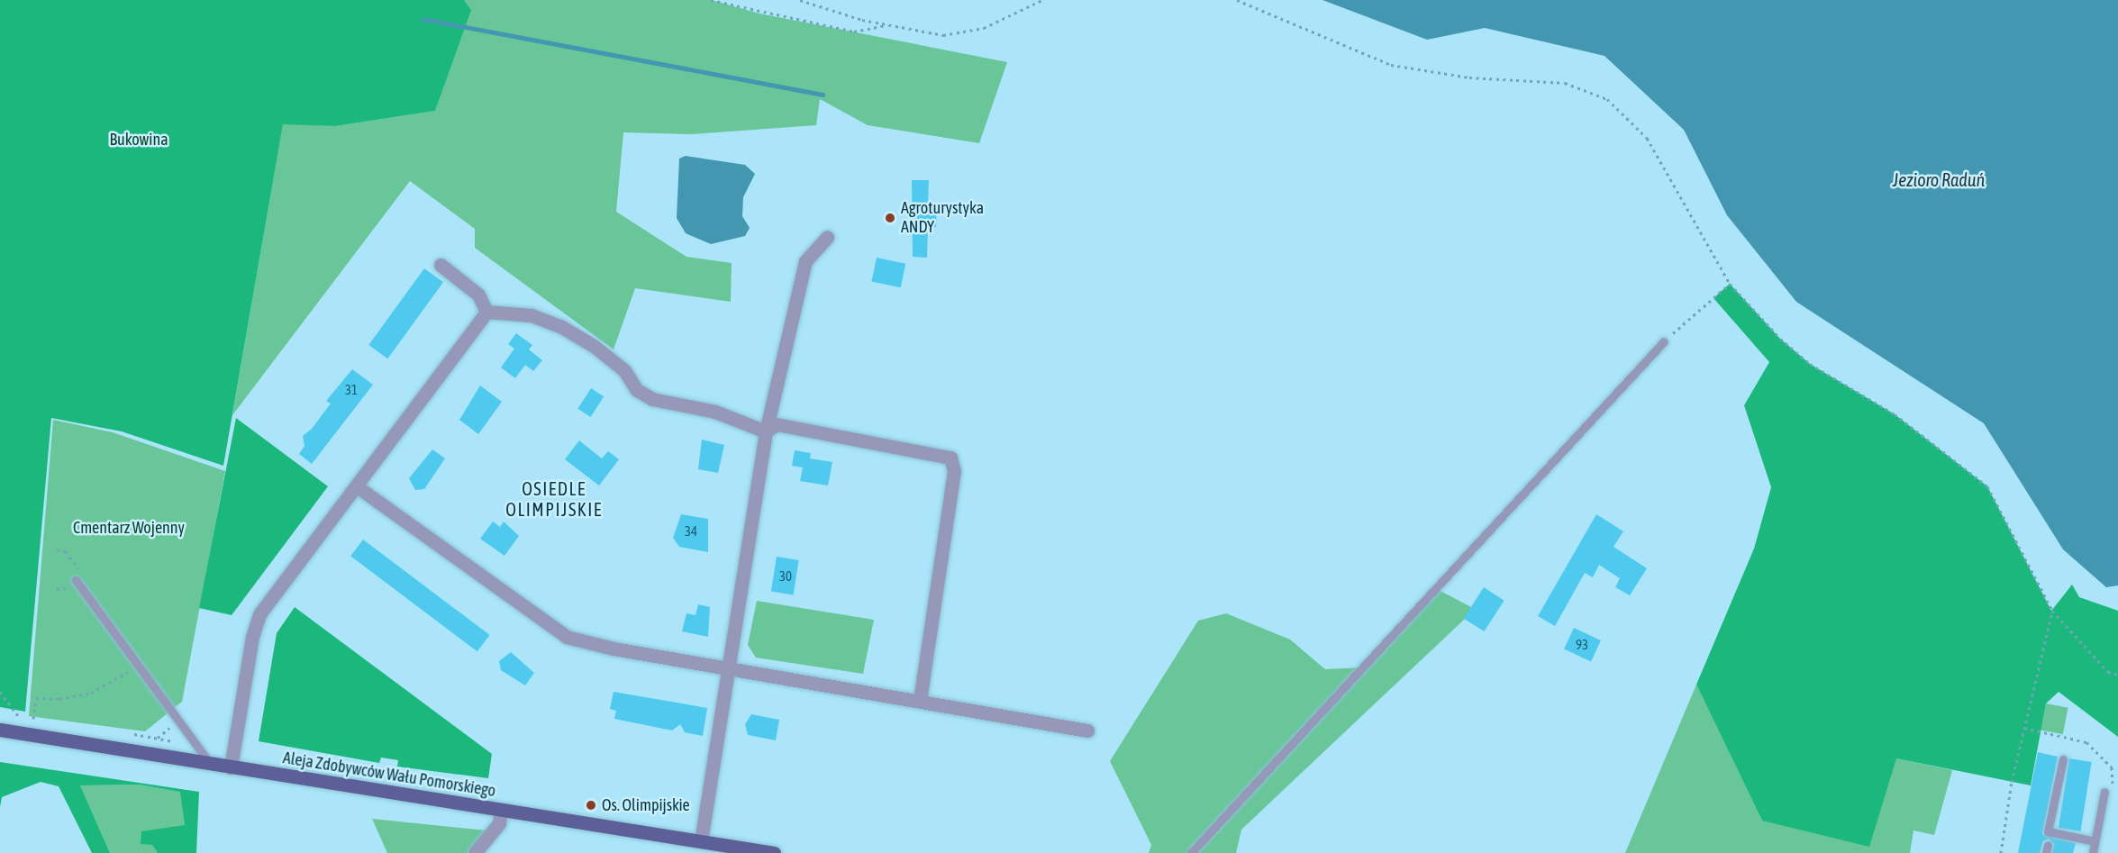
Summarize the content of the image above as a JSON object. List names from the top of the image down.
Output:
{
  "streets": {
    "main road": ["Aleja Zdobywców Wału Pomorskiego"]
  },
  "districts": ["OSIEDLE OLIMPIJSKIE"],
  "water": ["Jezioro Raduń"],
  "parks": ["Bukowina", "Cmentarz Wojenny"],
  "places": ["Agroturystyka ANDY", "Os. Olimpijskie"],
  "house_numbers": [
    "31",
    "34",
    "30",
    "93"
  ]
}
